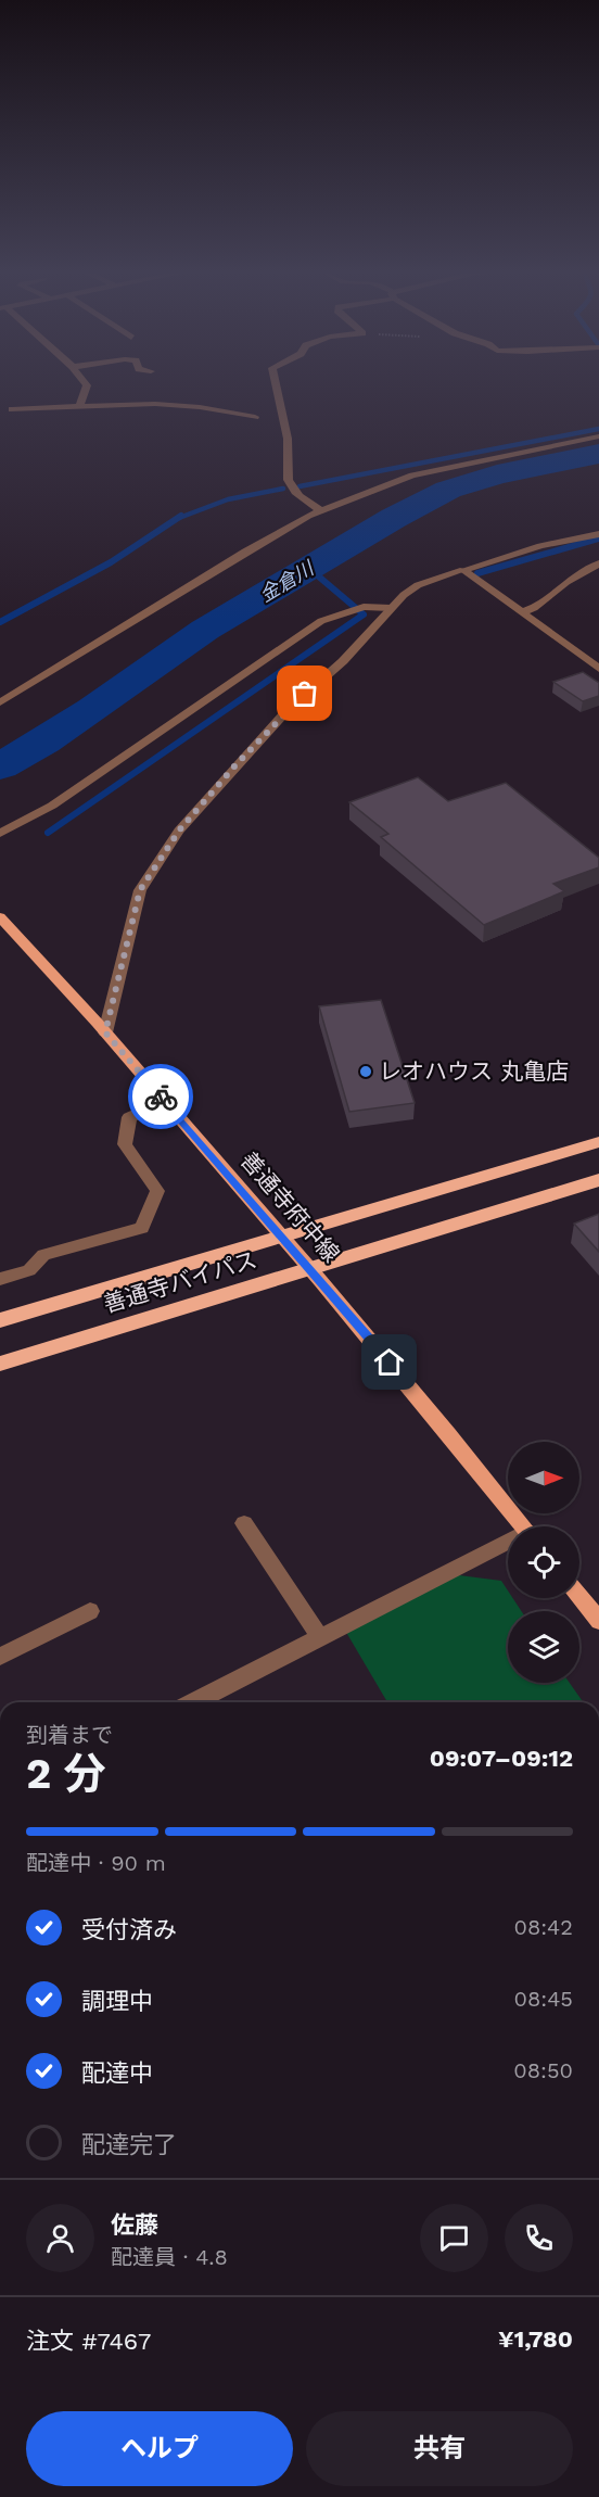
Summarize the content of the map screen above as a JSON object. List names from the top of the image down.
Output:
{
  "streets": {
    "highway": ["善通寺バイパス"],
    "main road": ["善通寺府中線"]
  },
  "crossings": [
    ["善通寺府中線", "善通寺バイパス"]
  ],
  "water": ["金倉川"],
  "places": ["レオハウス 丸亀店"],
  "north": "right",
  "page": {
    "heading": ["2 分", "到着まで", "09:07–09:12"],
    "panel": [
      "佐藤",
      "配達員 · 4.8",
      "注文 #7467",
      "¥1,780"
    ],
    "bar": "配達中 · 90 m",
    "list": [
      ["受付済み", "08:42"],
      ["調理中", "08:45"],
      ["配達中", "08:50"],
      "配達完了"
    ],
    "buttons": ["ヘルプ", "共有"]
  }
}
